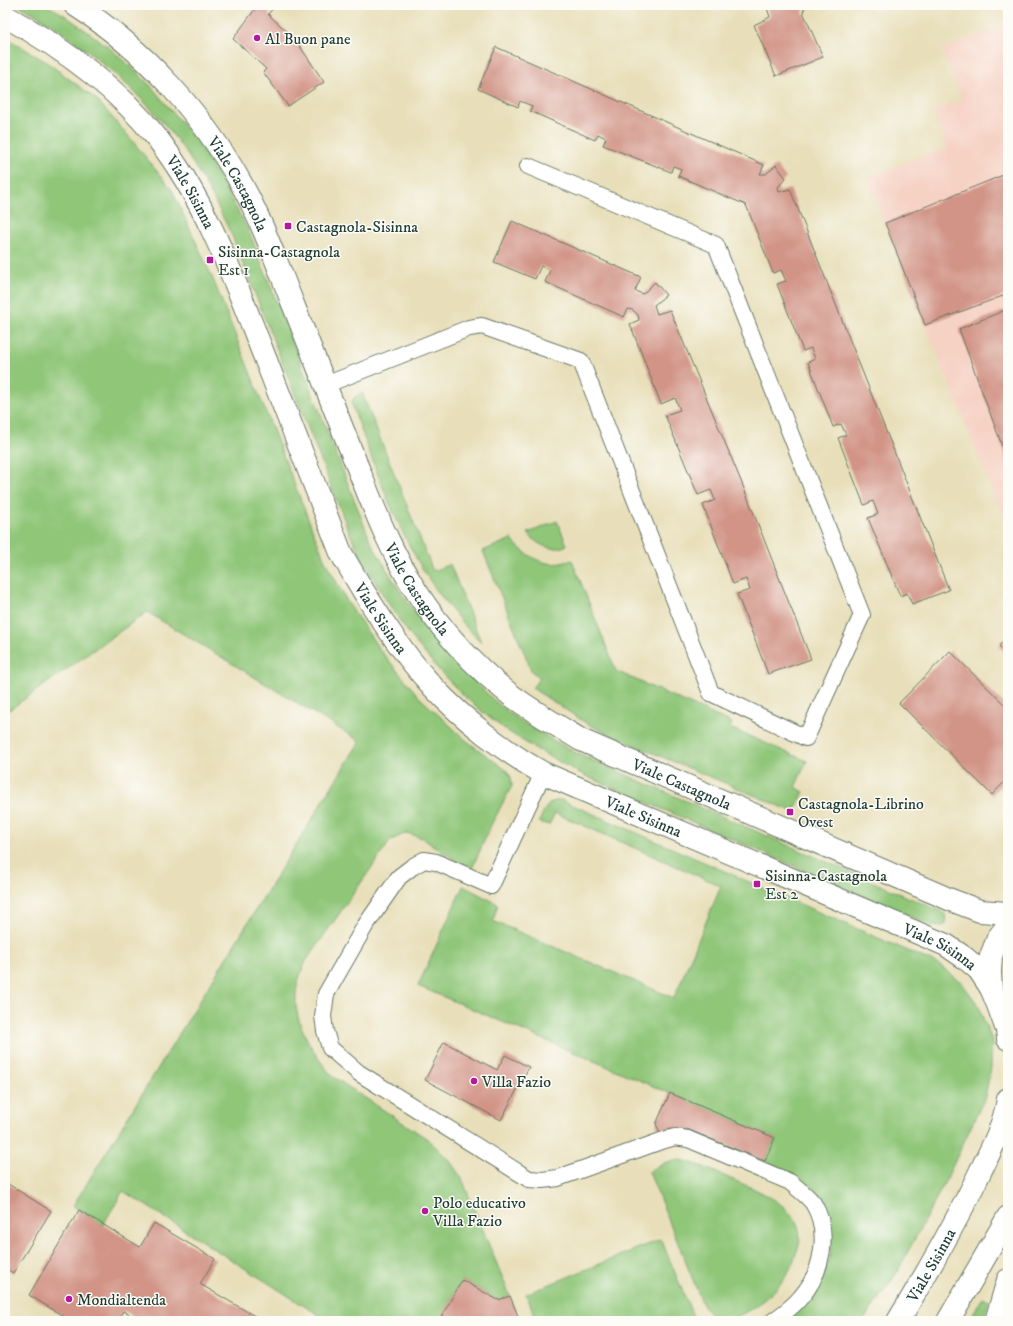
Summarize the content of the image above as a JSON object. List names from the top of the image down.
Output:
{
  "streets": {
    "main road": ["Viale Castagnola", "Viale Sisinna"]
  },
  "places": {
    "other": [
      "Al Buon pane",
      "Villa Fazio",
      "Polo educativo Villa Fazio",
      "Mondialtenda"
    ],
    "transit": [
      "Castagnola-Sisinna",
      "Sisinna-Castagnola Est 1",
      "Castagnola-Librino Ovest",
      "Sisinna-Castagnola Est 2"
    ]
  }
}
